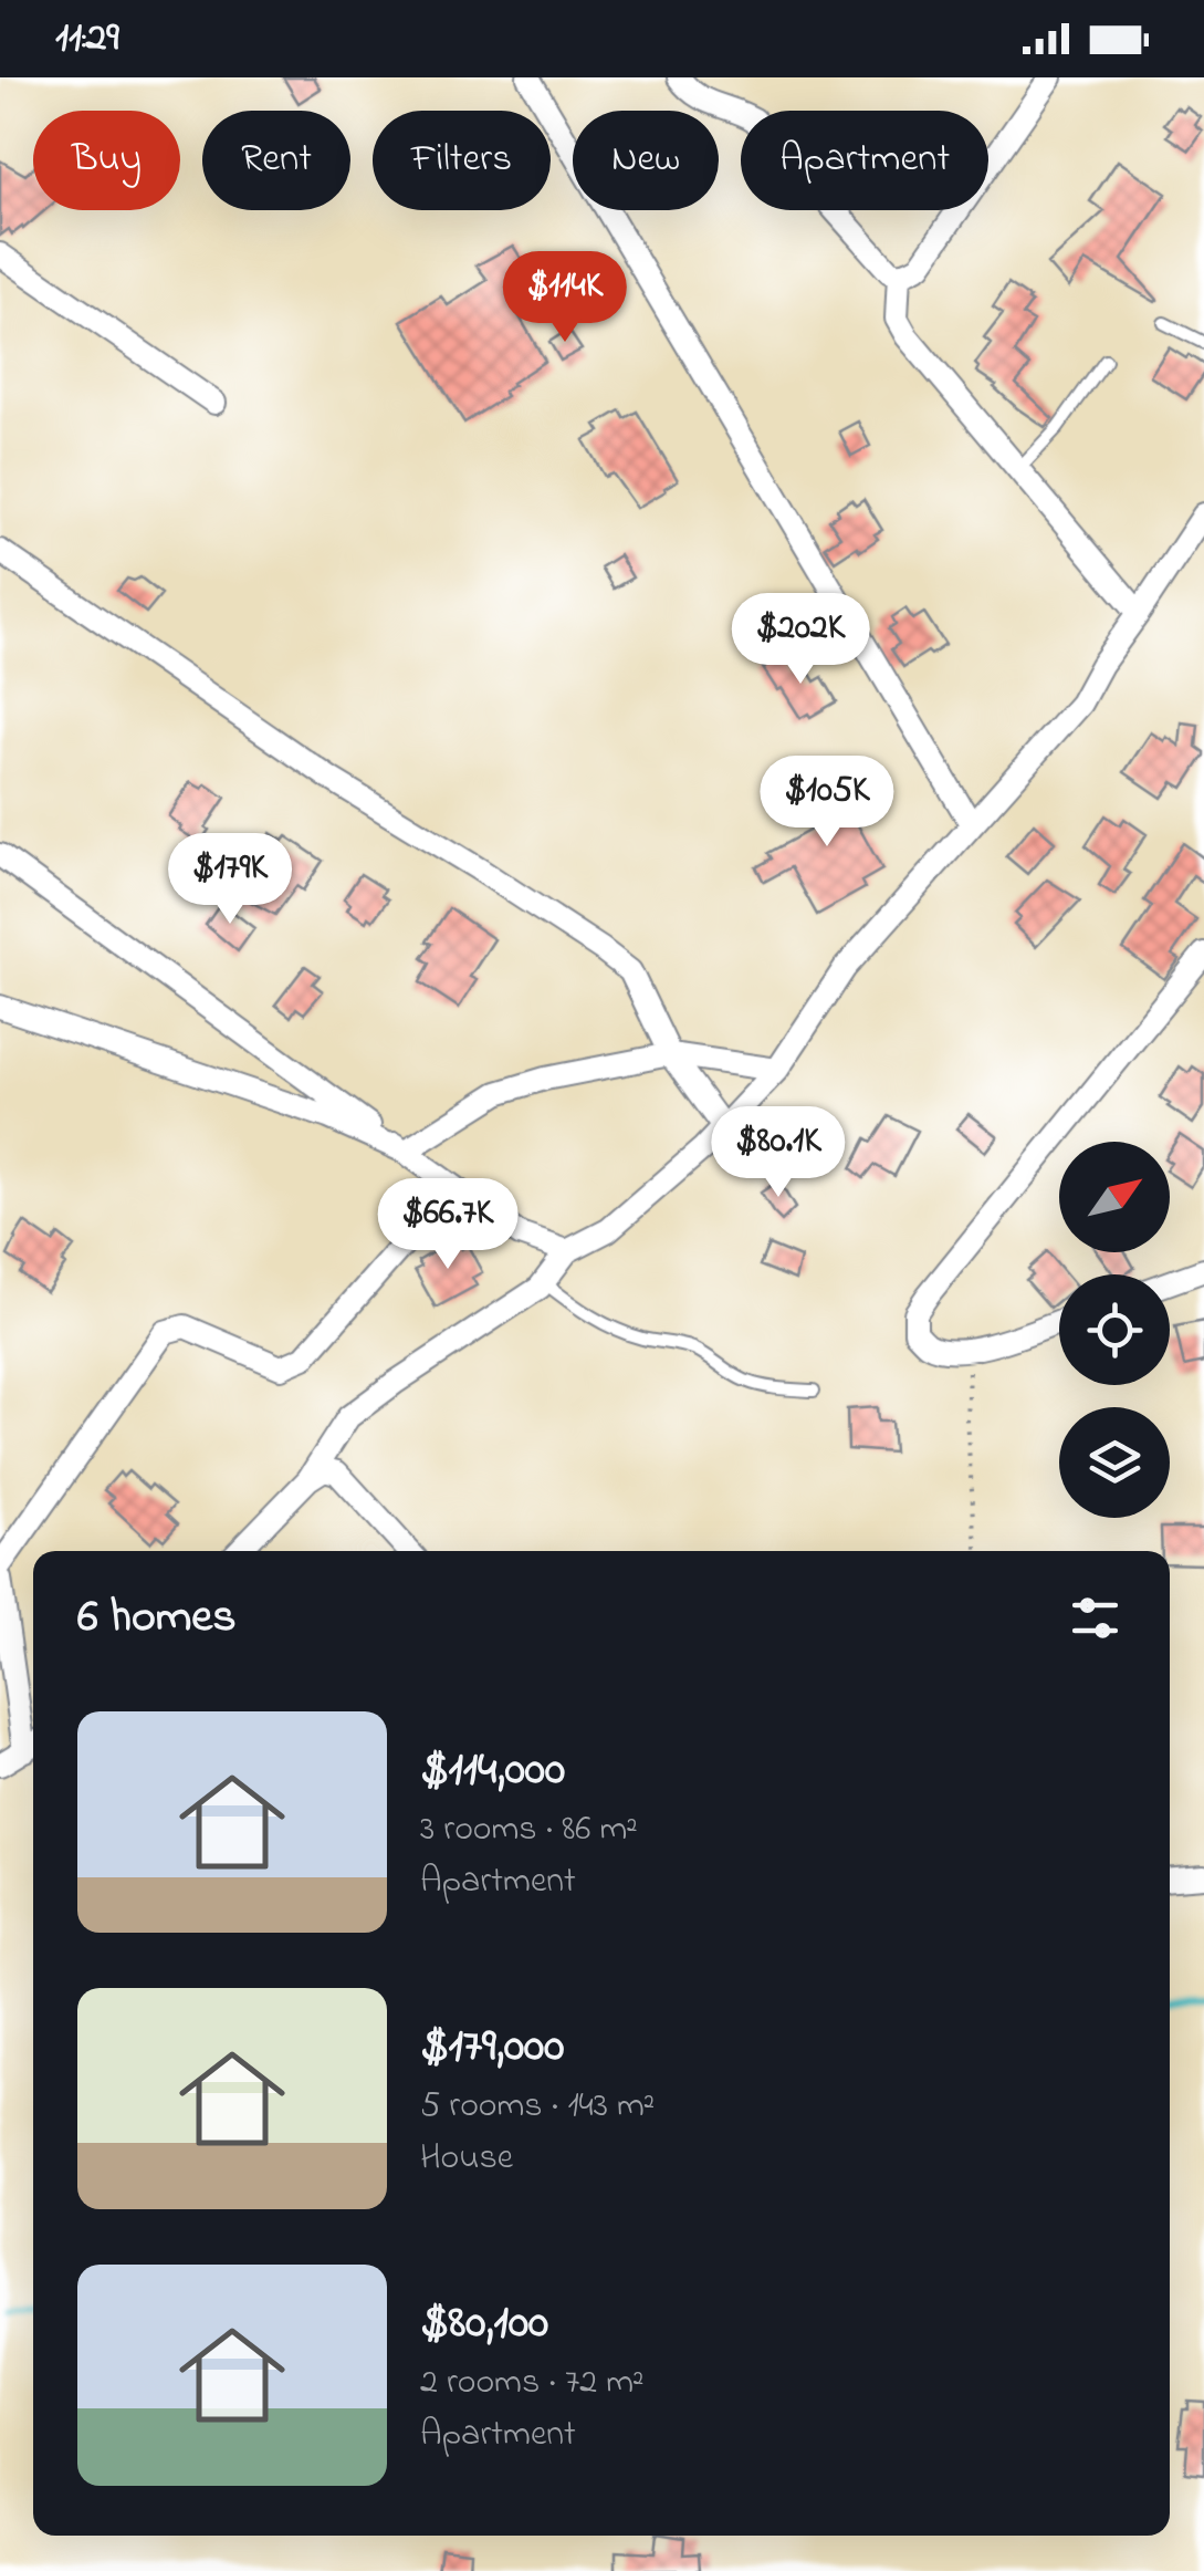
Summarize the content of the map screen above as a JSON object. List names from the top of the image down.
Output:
{
  "north": "top right",
  "page": {
    "status": "11:29",
    "chip": [
      "Buy",
      "Rent",
      "Filters",
      "New",
      "Apartment"
    ],
    "price": [
      "$114K",
      "$202K",
      "$105K",
      "$179K",
      "$80.1K",
      "$66.7K"
    ],
    "heading": "6 homes",
    "list": [
      {
        "name": "$114,000",
        "note": "3 rooms · 86 m² · Apartment"
      },
      {
        "name": "$179,000",
        "note": "5 rooms · 143 m² · House"
      },
      {
        "name": "$80,100",
        "note": "2 rooms · 72 m² · Apartment"
      }
    ]
  }
}
